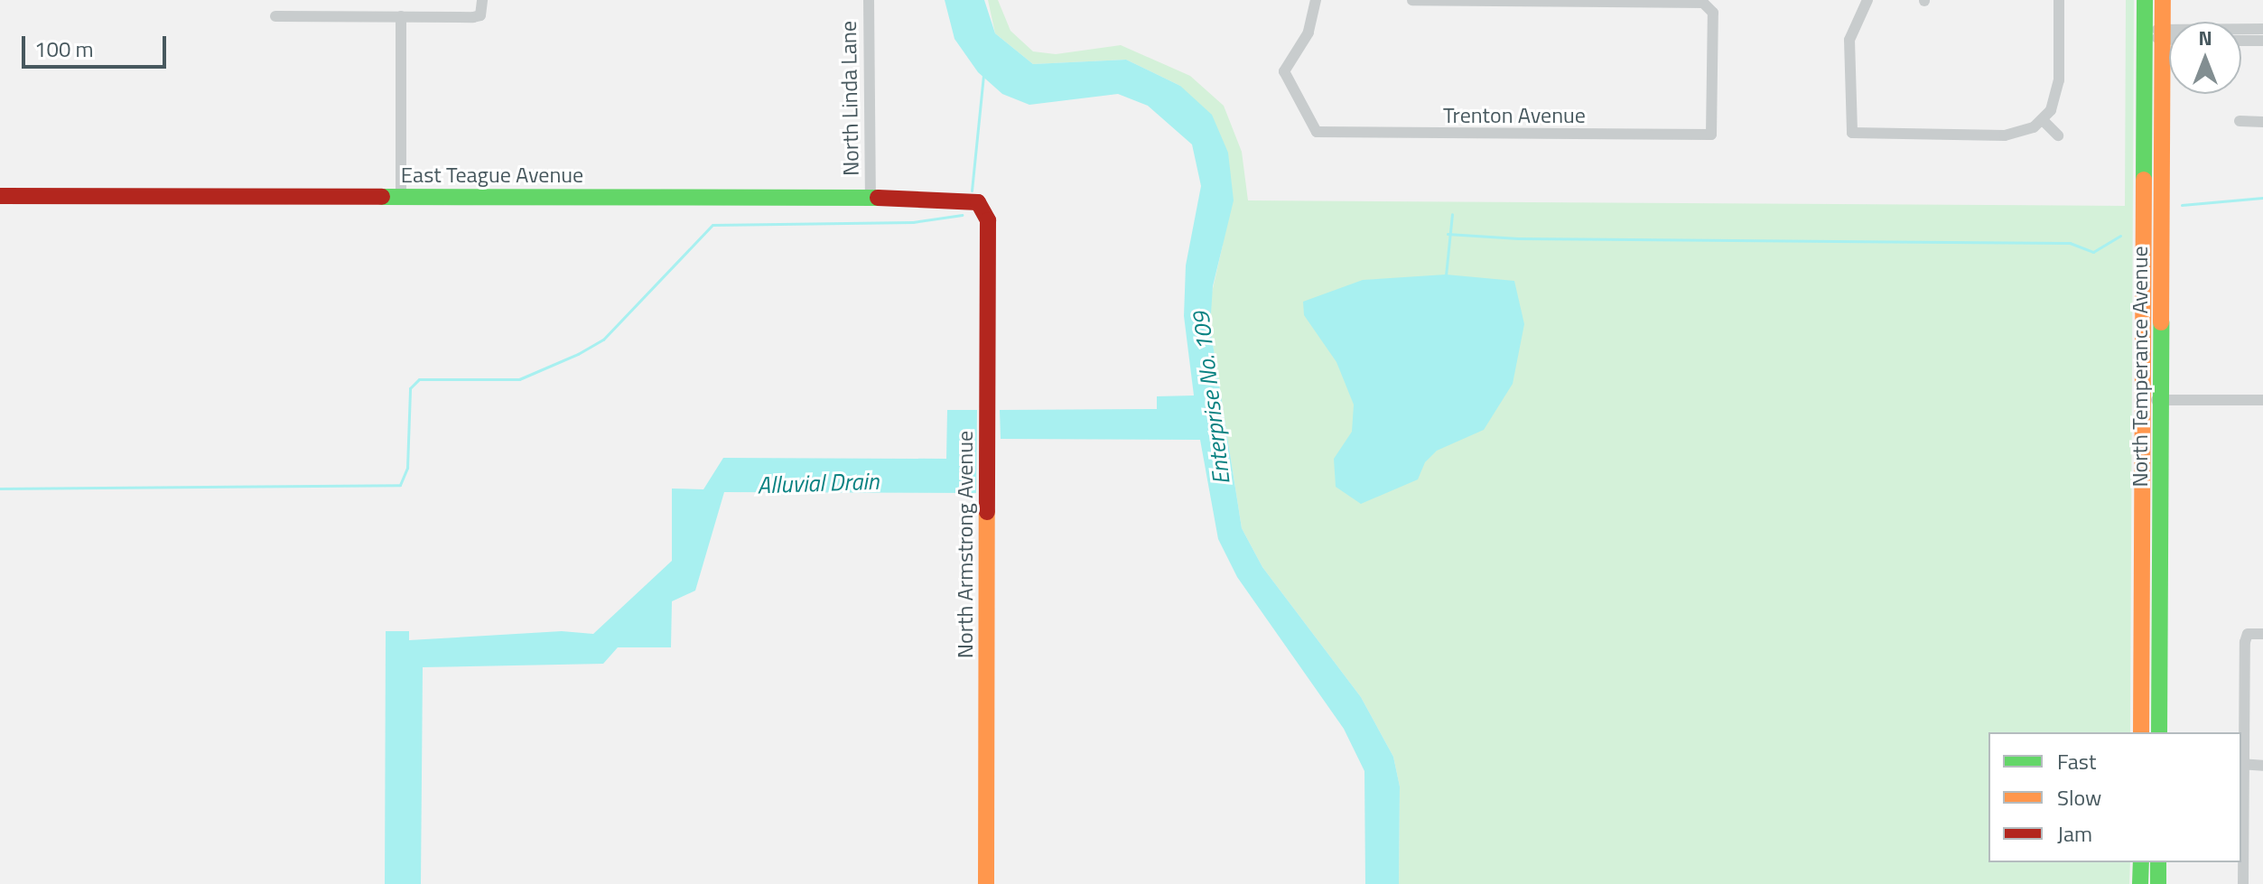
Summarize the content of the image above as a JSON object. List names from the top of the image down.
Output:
{
  "streets": {
    "street": [
      "North Linda Lane",
      "Trenton Avenue",
      "East Teague Avenue",
      "North Temperance Avenue",
      "North Armstrong Avenue"
    ]
  },
  "crossings": [
    ["North Linda Lane", "East Teague Avenue"],
    ["East Teague Avenue", "North Armstrong Avenue"]
  ],
  "water": ["Enterprise No. 109", "Alluvial Drain"],
  "legend": ["Fast", "Slow", "Jam"],
  "scale_bar": "100 m",
  "north": "top"
}
